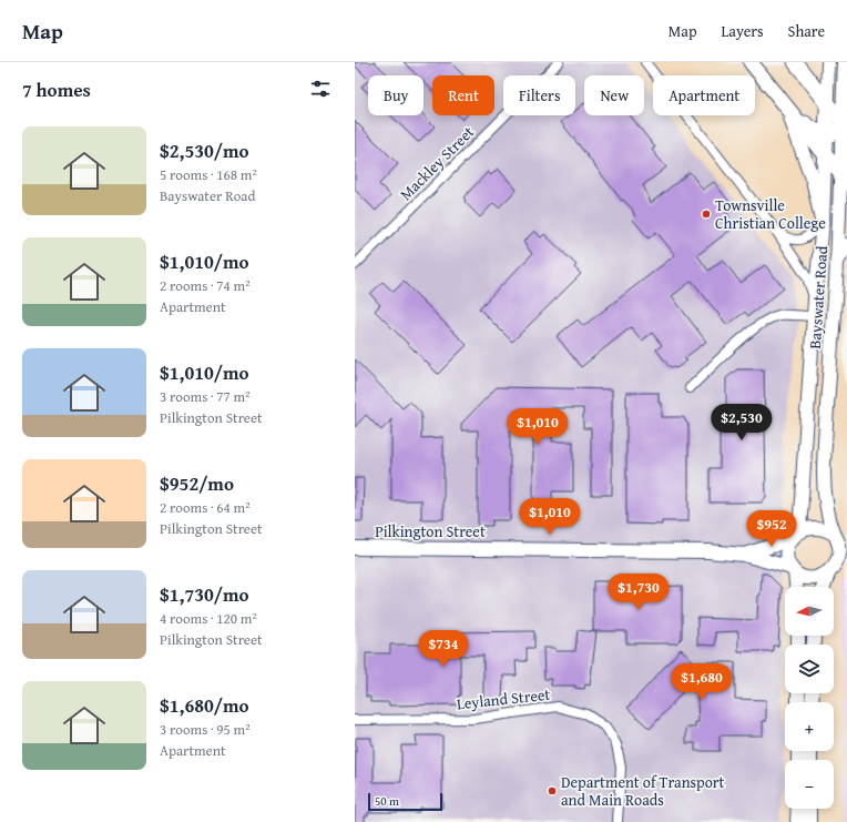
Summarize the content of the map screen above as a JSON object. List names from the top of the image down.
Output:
{
  "streets": {
    "main road": ["Bayswater Road", "Pilkington Street"],
    "street": ["Mackley Street", "Leyland Street"]
  },
  "crossings": [
    ["Bayswater Road", "Pilkington Street"]
  ],
  "places": ["Townsville Christian College", "Department of Transport and Main Roads"],
  "scale_bar": "50 m",
  "north": "left",
  "page": {
    "header": "Map",
    "nav": ["Map", "Layers", "Share"],
    "heading": "7 homes",
    "chip": [
      "Buy",
      "Rent",
      "Filters",
      "New",
      "Apartment"
    ],
    "list": [
      {
        "name": "$2,530/mo",
        "note": "5 rooms · 168 m² · Bayswater Road"
      },
      {
        "name": "$1,010/mo",
        "note": "2 rooms · 74 m² · Apartment"
      },
      {
        "name": "$1,010/mo",
        "note": "3 rooms · 77 m² · Pilkington Street"
      },
      {
        "name": "$952/mo",
        "note": "2 rooms · 64 m² · Pilkington Street"
      },
      {
        "name": "$1,730/mo",
        "note": "4 rooms · 120 m² · Pilkington Street"
      },
      {
        "name": "$1,680/mo",
        "note": "3 rooms · 95 m² · Apartment"
      }
    ],
    "price": [
      "$2,530",
      "$1,010",
      "$1,010",
      "$952",
      "$1,730",
      "$734",
      "$1,680"
    ],
    "map_buttons": ["+", "−"],
    "scale": "50 m"
  }
}
